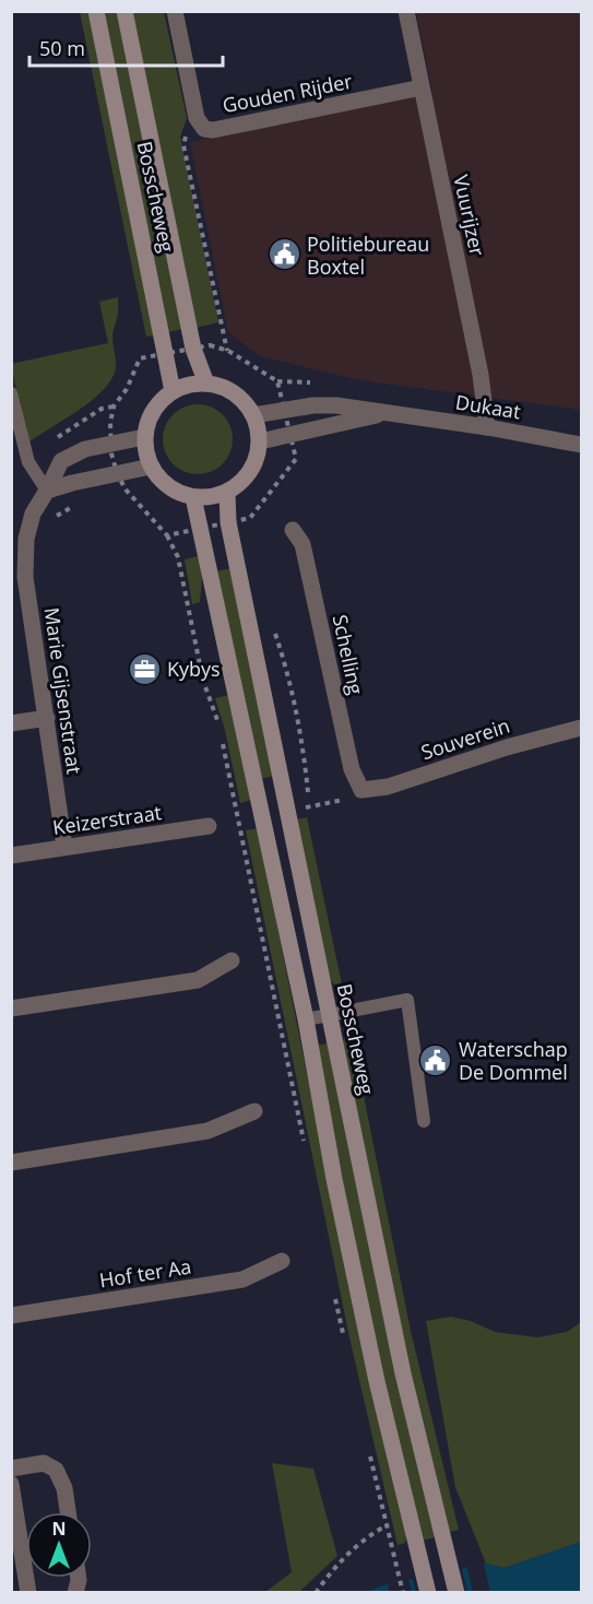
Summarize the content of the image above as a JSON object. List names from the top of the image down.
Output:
{
  "streets": {
    "main road": ["Bosscheweg"],
    "street": [
      "Gouden Rijder",
      "Vuurijzer",
      "Dukaat",
      "Schelling",
      "Marie Gijsenstraat",
      "Souverein",
      "Keizerstraat",
      "Hof ter Aa"
    ]
  },
  "crossings": [
    ["Gouden Rijder", "Bosscheweg"],
    ["Gouden Rijder", "Vuurijzer"],
    ["Bosscheweg", "Dukaat"],
    ["Bosscheweg", "Marie Gijsenstraat"],
    ["Vuurijzer", "Dukaat"],
    ["Dukaat", "Marie Gijsenstraat"],
    ["Schelling", "Souverein"],
    ["Marie Gijsenstraat", "Keizerstraat"]
  ],
  "places": {
    "public building": ["Politiebureau Boxtel", "Waterschap De Dommel"],
    "office": ["Kybys"]
  },
  "scale_bar": "50 m",
  "north": "top"
}
